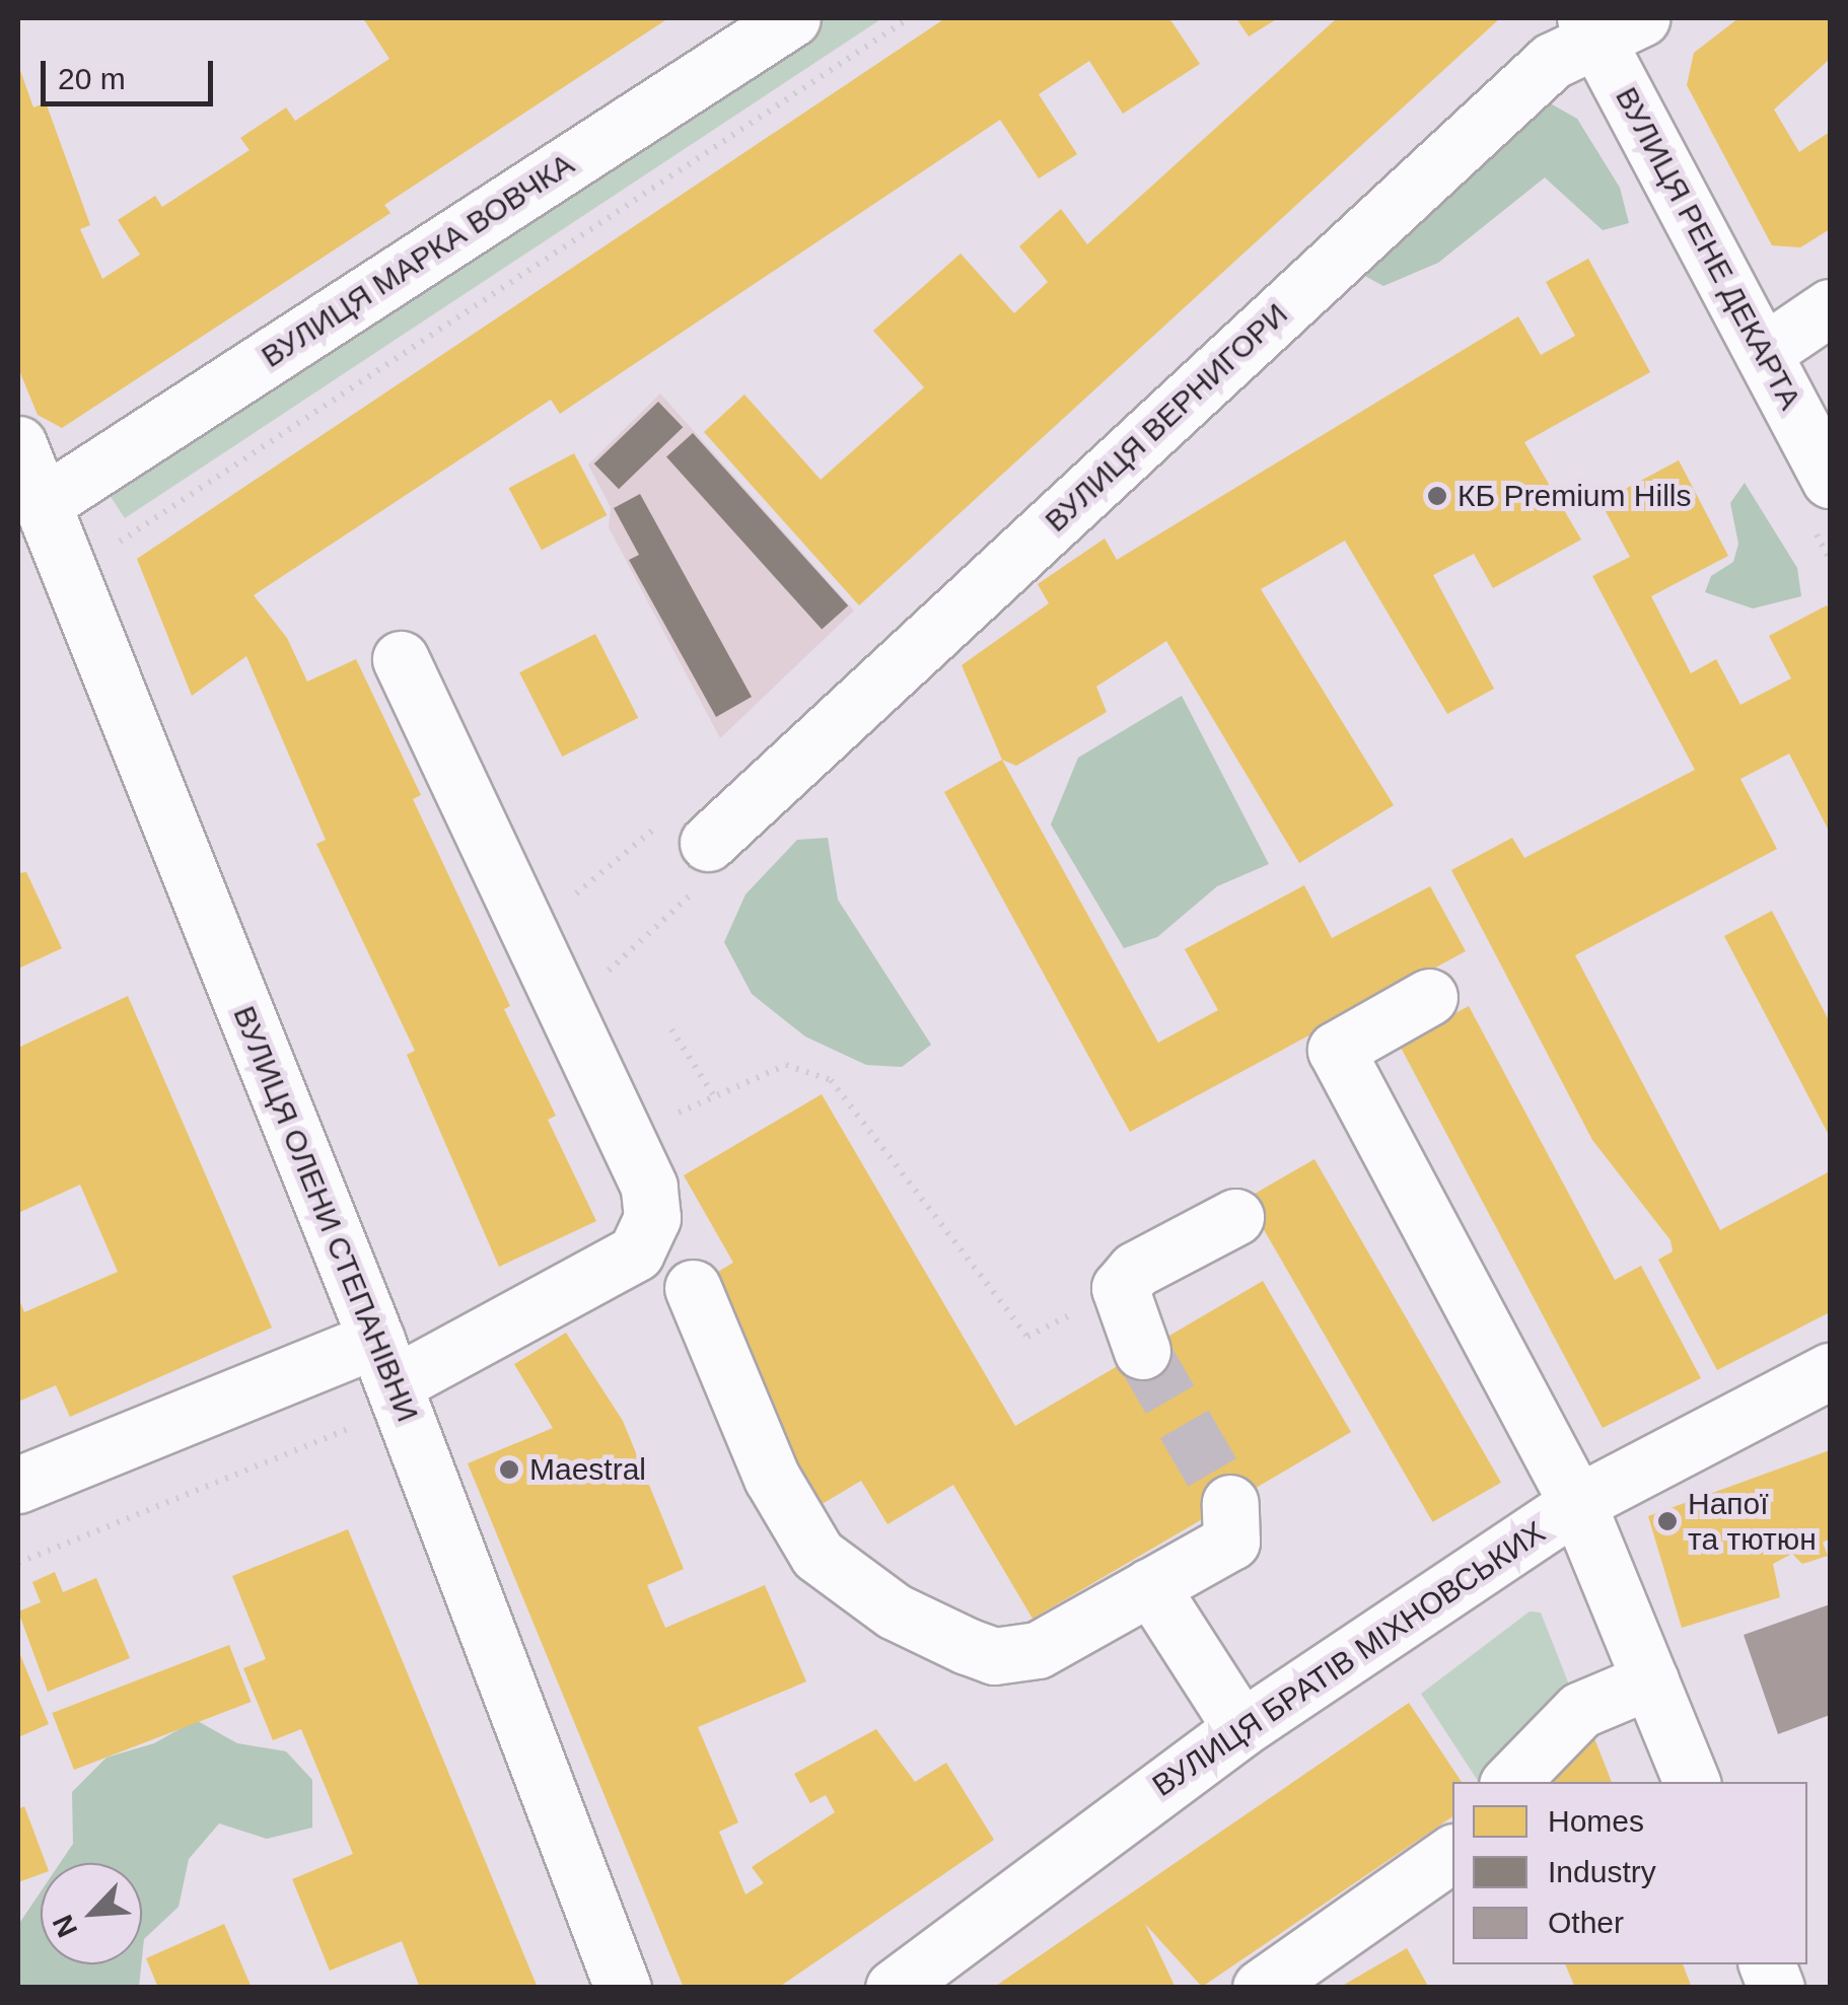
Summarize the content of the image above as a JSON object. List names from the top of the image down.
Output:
{
  "streets": {
    "street": [
      "ВУЛИЦЯ РЕНЕ ДЕКАРТА",
      "ВУЛИЦЯ МАРКА ВОВЧКА",
      "ВУЛИЦЯ ВЕРНИГОРИ",
      "ВУЛИЦЯ ОЛЕНИ СТЕПАНІВНИ",
      "ВУЛИЦЯ БРАТІВ МІХНОВСЬКИХ"
    ]
  },
  "crossings": [
    ["ВУЛИЦЯ РЕНЕ ДЕКАРТА", "ВУЛИЦЯ ВЕРНИГОРИ"],
    ["ВУЛИЦЯ МАРКА ВОВЧКА", "ВУЛИЦЯ ОЛЕНИ СТЕПАНІВНИ"]
  ],
  "places": ["КБ Premium Hills", "Maestral", "Напої та тютюн"],
  "legend": ["Homes", "Industry", "Other"],
  "scale_bar": "20 m",
  "north": "bottom left"
}
